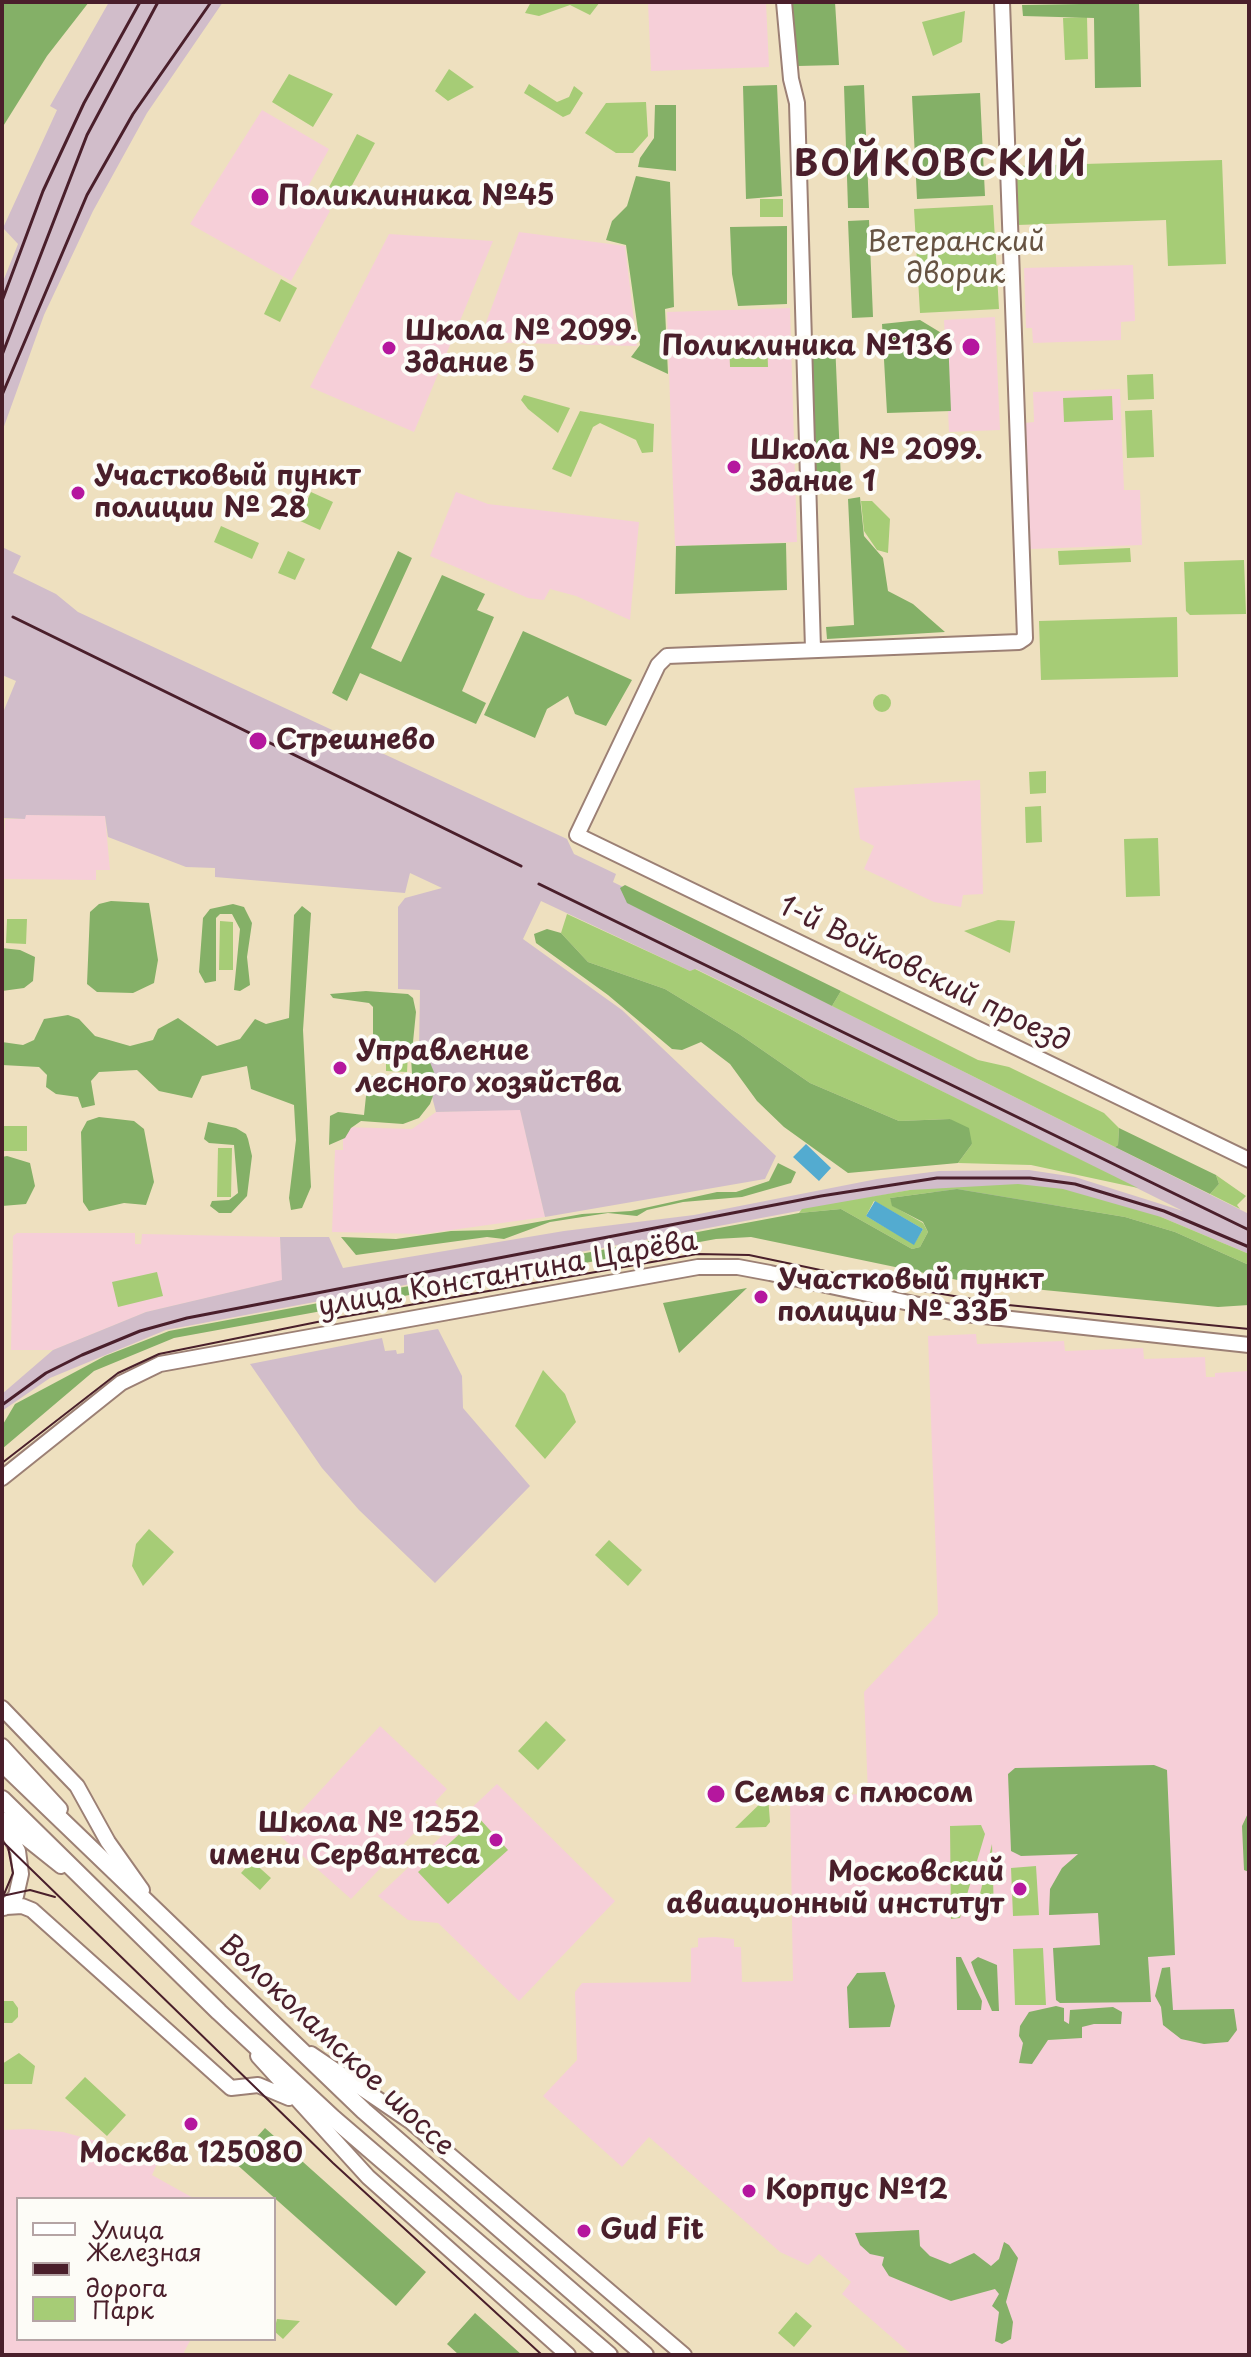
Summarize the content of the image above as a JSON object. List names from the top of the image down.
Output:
{
  "streets": {
    "main road": ["Волоколамское шоссе"],
    "street": ["1-й Войковский проезд", "улица Константина Царёва"]
  },
  "districts": ["ВОЙКОВСКИЙ"],
  "parks": ["Ветеранский дворик"],
  "places": [
    "Поликлиника №45",
    "Поликлиника №136",
    "Школа № 2099. Здание 5",
    "Школа № 2099. Здание 1",
    "Участковый пункт полиции № 28",
    "Стрешнево",
    "Управление лесного хозяйства",
    "Участковый пункт полиции № 33Б",
    "Семья с плюсом",
    "Школа № 1252 имени Сервантеса",
    "Московский авиационный институт",
    "Москва 125080",
    "Корпус №12",
    "Gud Fit"
  ],
  "legend": ["Улица", "Железная дорога", "Парк"]
}
